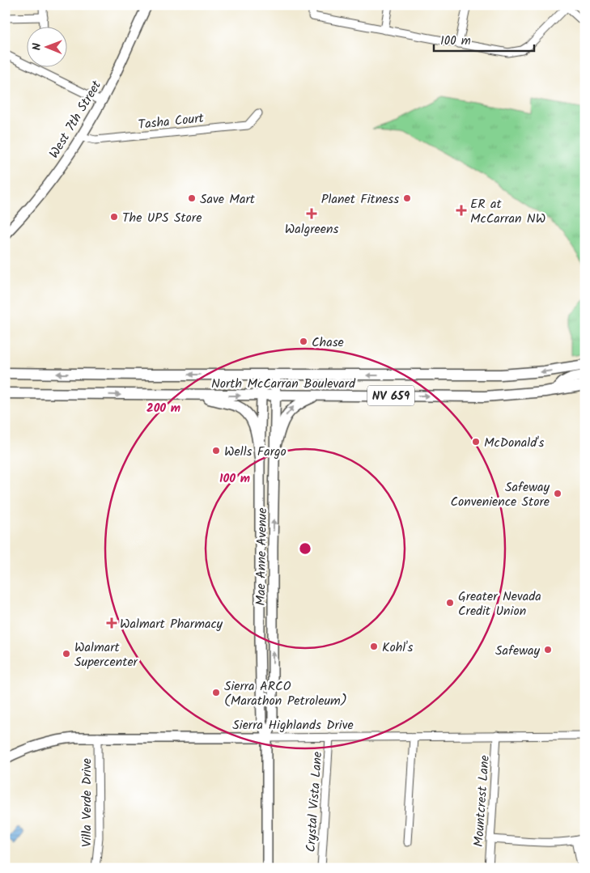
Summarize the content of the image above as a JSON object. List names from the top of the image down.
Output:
{
  "streets": {
    "main road": [
      "West 7th Street",
      "North McCarran Boulevard",
      "NV 659",
      "Mae Anne Avenue",
      "Sierra Highlands Drive"
    ],
    "street": [
      "Tasha Court",
      "Mountcrest Lane",
      "Crystal Vista Lane",
      "Villa Verde Drive"
    ]
  },
  "crossings": [
    ["West 7th Street", "Tasha Court"],
    ["North McCarran Boulevard", "Mae Anne Avenue"],
    ["Mae Anne Avenue", "Sierra Highlands Drive"],
    ["Sierra Highlands Drive", "Mountcrest Lane"],
    ["Sierra Highlands Drive", "Crystal Vista Lane"],
    ["Sierra Highlands Drive", "Villa Verde Drive"]
  ],
  "places": {
    "other": [
      "Save Mart",
      "Planet Fitness",
      "The UPS Store",
      "Chase",
      "McDonald's",
      "Wells Fargo",
      "Safeway Convenience Store",
      "Greater Nevada Credit Union",
      "Kohl's",
      "Safeway",
      "Walmart Supercenter",
      "Sierra ARCO (Marathon Petroleum)"
    ],
    "health": ["ER at McCarran NW", "Walgreens", "Walmart Pharmacy"]
  },
  "scale_bar": "100 m",
  "north": "left",
  "rings": ["200 m", "100 m"]
}
